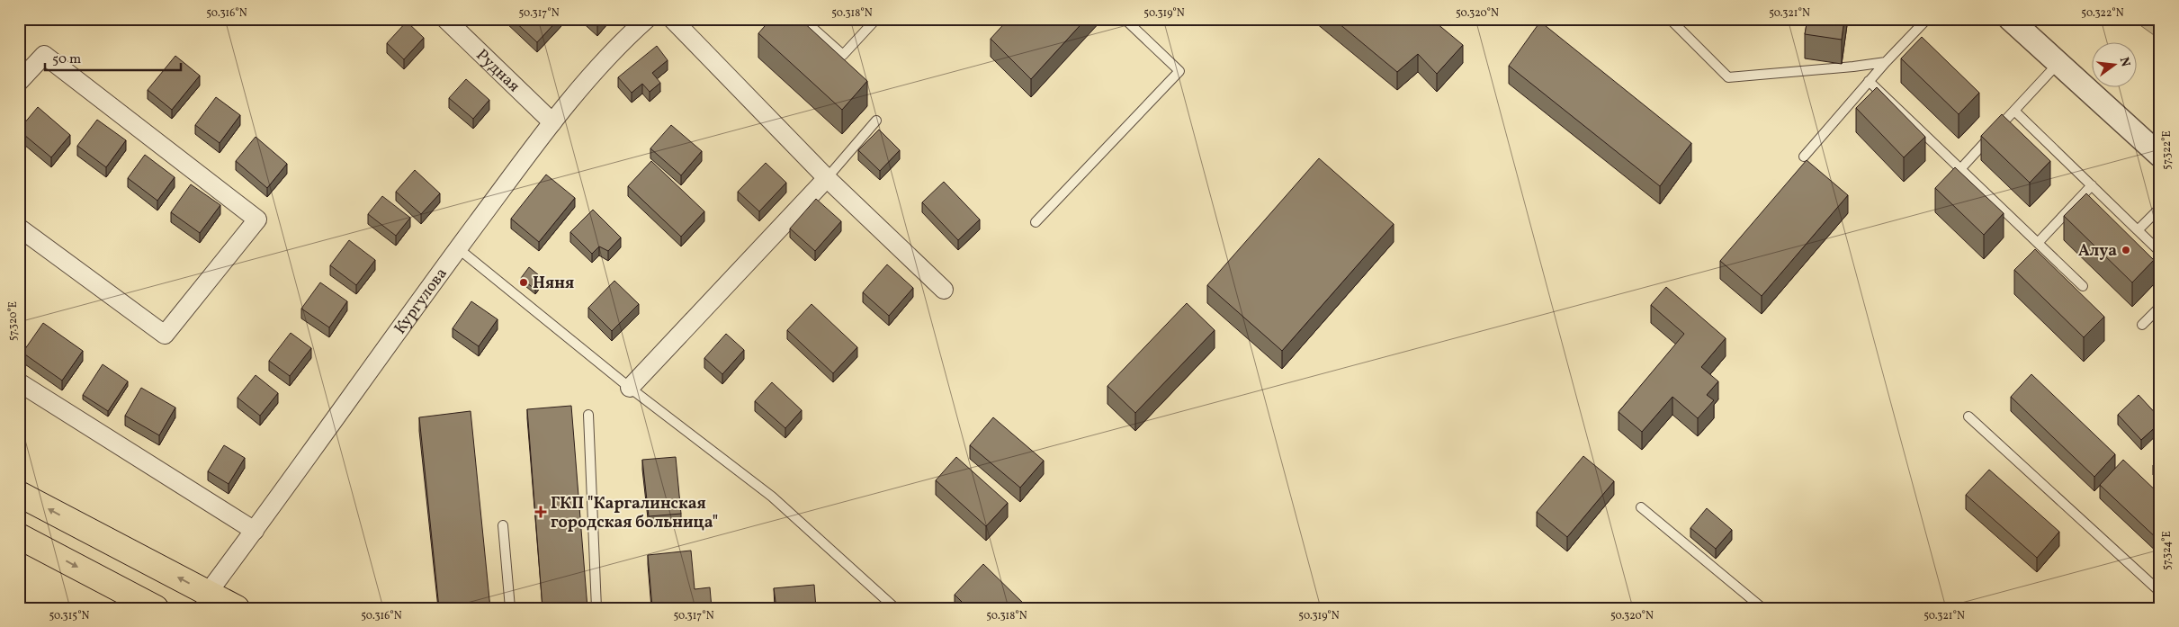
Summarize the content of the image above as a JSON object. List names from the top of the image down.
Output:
{
  "streets": {
    "street": ["Рудная", "Кургулова"]
  },
  "crossings": [
    ["Рудная", "Кургулова"]
  ],
  "places": {
    "other": ["Алуа", "Няня"],
    "health": ["ГКП \"Каргалинская городская больница\""]
  },
  "scale_bar": "50 m",
  "north": "right",
  "coordinates": [
    "50.316°N",
    "50.317°N",
    "50.318°N",
    "50.319°N",
    "50.320°N",
    "50.321°N",
    "50.322°N",
    "57.322°E",
    "57.320°E",
    "57.324°E",
    "50.315°N"
  ]
}
